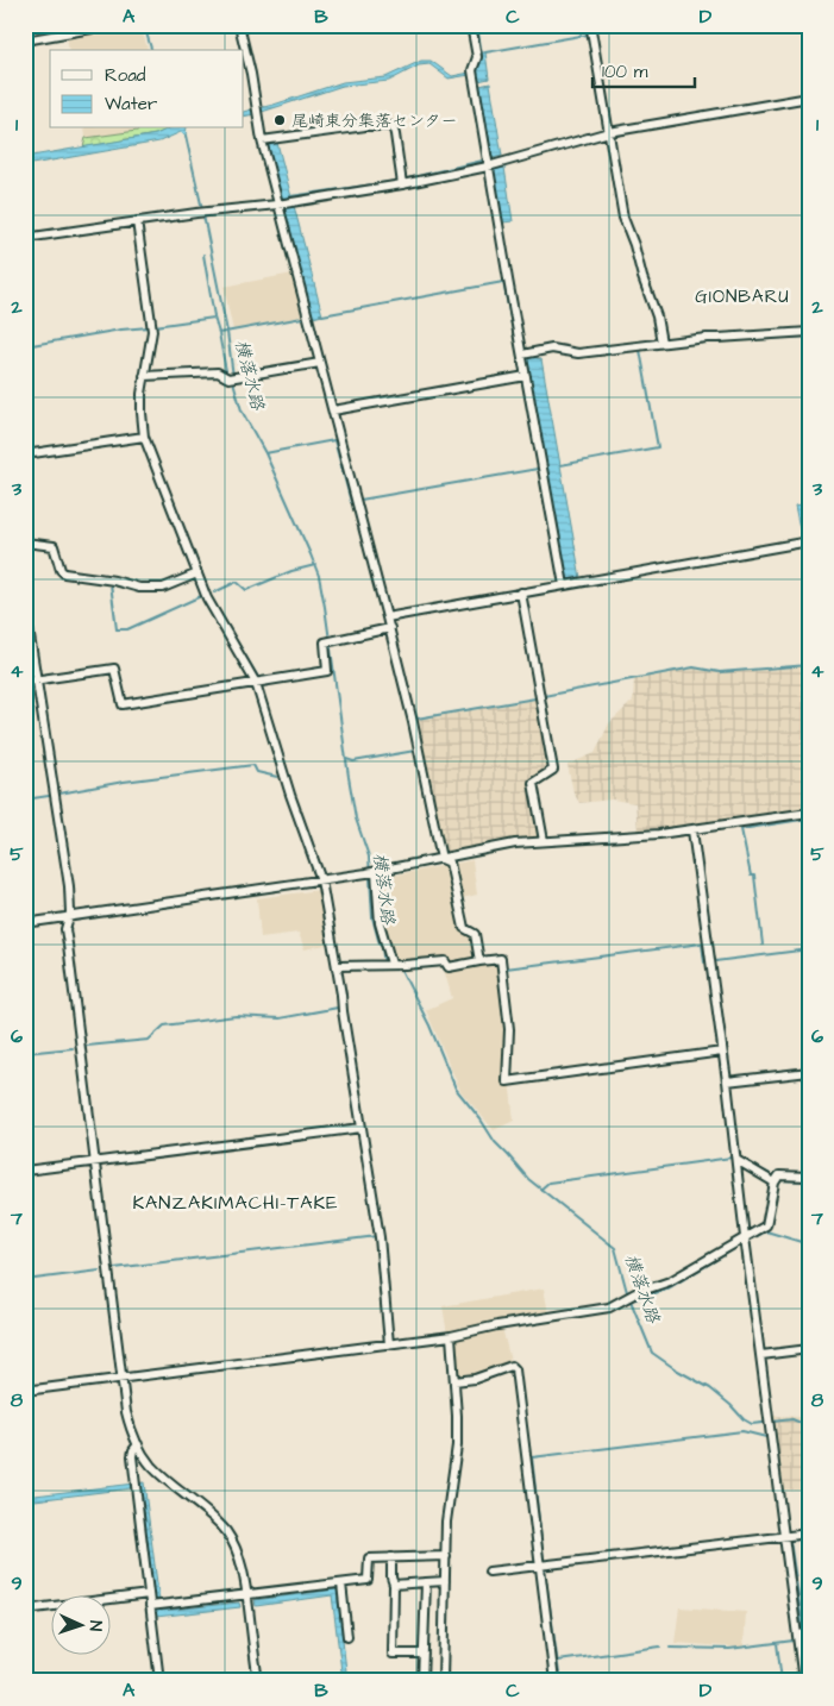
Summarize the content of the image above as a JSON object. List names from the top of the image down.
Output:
{
  "districts": ["GIONBARU", "KANZAKIMACHI-TAKE"],
  "water": ["横落水路"],
  "places": ["尾崎東分集落センター"],
  "legend": ["Road", "Water"],
  "scale_bar": "100 m",
  "north": "right",
  "grid": {
    "columns": [
      "A",
      "B",
      "C",
      "D"
    ],
    "rows": [
      "1",
      "2",
      "3",
      "4",
      "5",
      "6",
      "7",
      "8",
      "9"
    ]
  }
}
